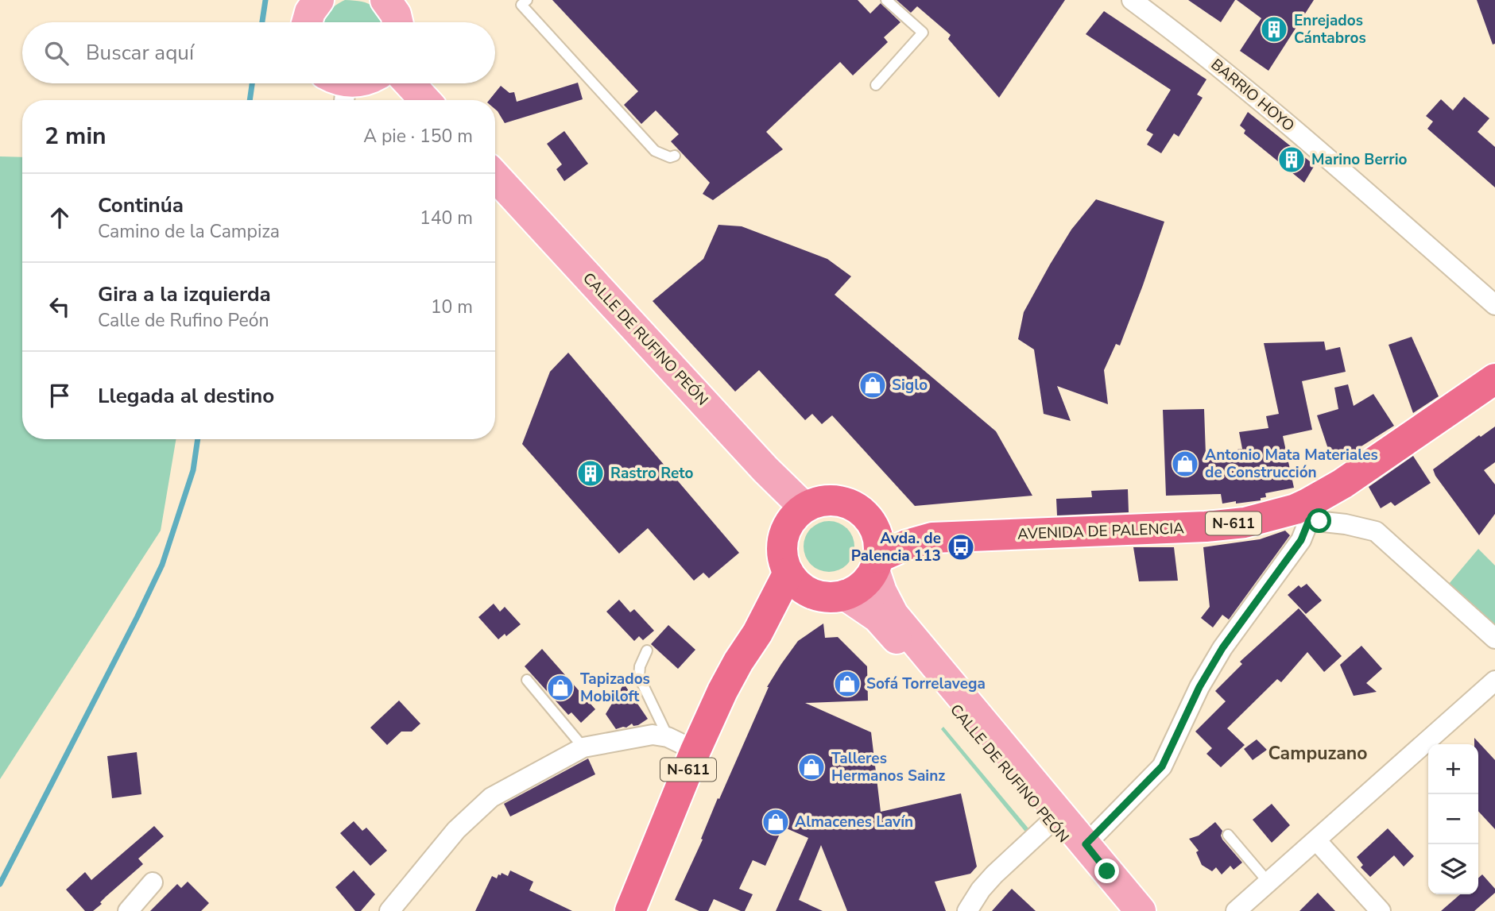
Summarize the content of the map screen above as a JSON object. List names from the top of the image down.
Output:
{
  "streets": {
    "highway": ["N-611", "AVENIDA DE PALENCIA"],
    "main road": ["CALLE DE RUFINO PEÓN"],
    "street": ["BARRIO HOYO"]
  },
  "crossings": [
    ["CALLE DE RUFINO PEÓN", "N-611"],
    ["CALLE DE RUFINO PEÓN", "AVENIDA DE PALENCIA"],
    ["N-611", "AVENIDA DE PALENCIA"]
  ],
  "districts": ["Campuzano"],
  "places": {
    "building": ["Enrejados Cántabros", "Marino Berrio", "Rastro Reto"],
    "shop": [
      "Siglo",
      "Antonio Mata Materiales de Construcción",
      "Sofá Torrelavega",
      "Tapizados Mobiloft",
      "Talleres Hermanos Sainz",
      "Almacenes Lavín"
    ],
    "bus stop": ["Avda. de Palencia 113"]
  },
  "page": {
    "search": "Buscar aquí",
    "heading": ["2 min", "A pie · 150 m"],
    "list": [
      ["Continúa", "Camino de la Campiza", "140 m"],
      ["Gira a la izquierda", "Calle de Rufino Peón", "10 m"],
      "Llegada al destino"
    ],
    "map_buttons": ["+", "−"]
  }
}
